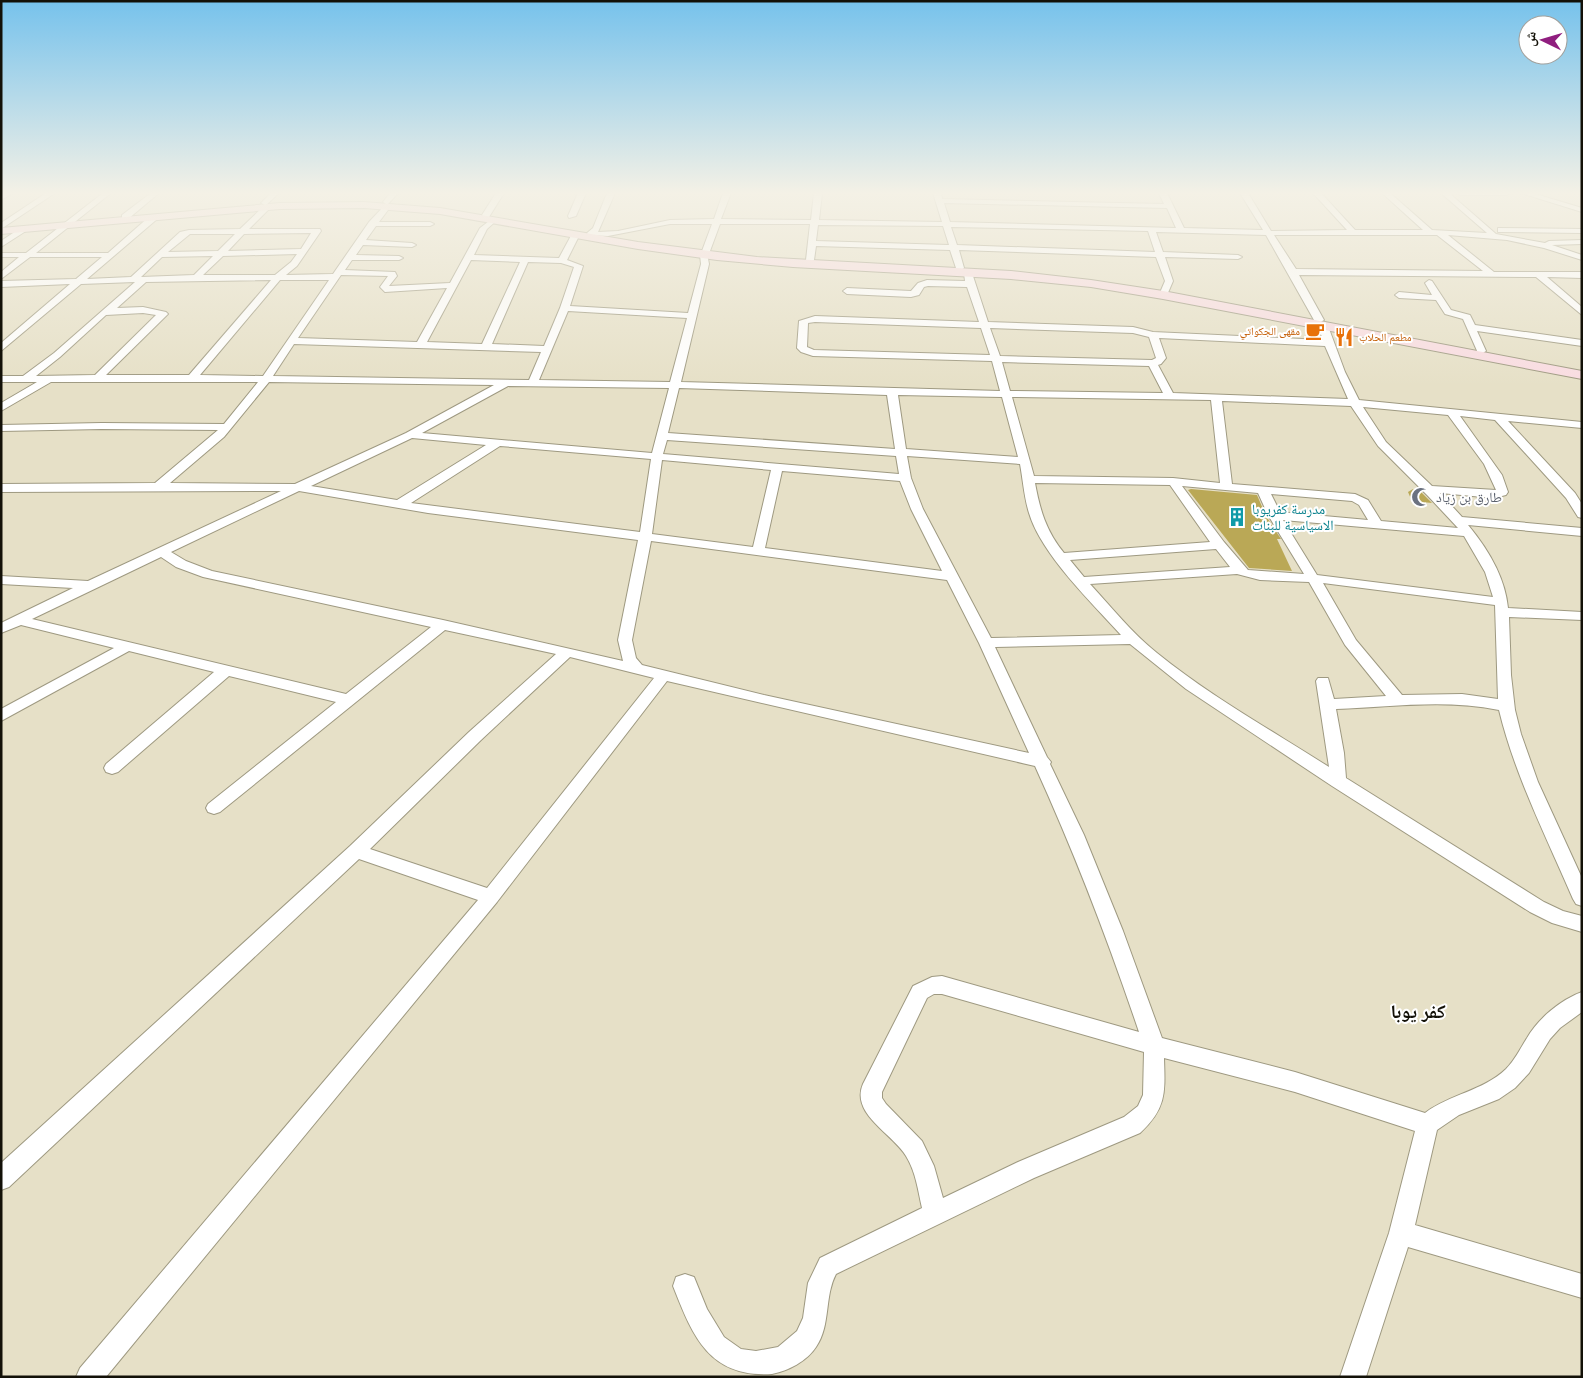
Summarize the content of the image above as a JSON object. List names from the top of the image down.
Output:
{
  "districts": ["كفر يوبا"],
  "places": {
    "cafe": ["مقهى الجكواتي"],
    "restaurant": ["مطعم الحلاب"],
    "mosque": ["طارق بن زياد"],
    "building": ["مدرسة كفريوبا الاسياسية للبنات"]
  },
  "north": "left"
}
